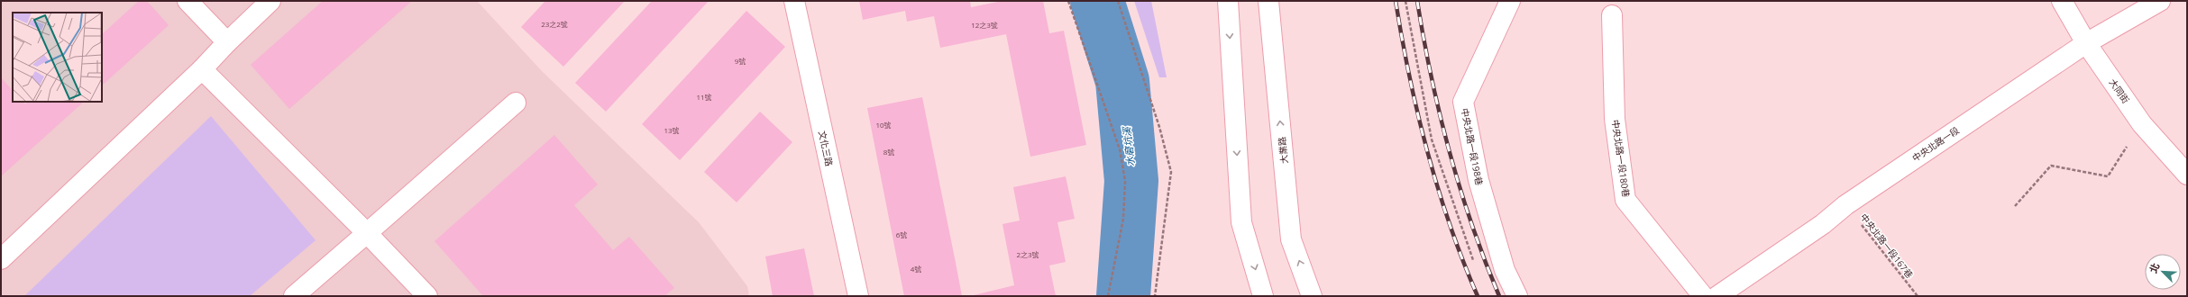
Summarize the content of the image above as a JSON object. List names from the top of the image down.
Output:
{
  "streets": {
    "street": [
      "大同街",
      "中央北路一段",
      "中央北路一段198巷",
      "文化三路",
      "大業路",
      "中央北路一段180巷"
    ],
    "path": ["中央北路一段167巷"]
  },
  "crossings": [
    ["大同街", "中央北路一段"],
    ["中央北路一段", "中央北路一段167巷"]
  ],
  "water": ["水磨坑溪"],
  "house_numbers": [
    "23之2號",
    "12之3號",
    "9號",
    "11號",
    "10號",
    "13號",
    "8號",
    "6號",
    "2之3號",
    "4號"
  ],
  "north": "top left"
}
